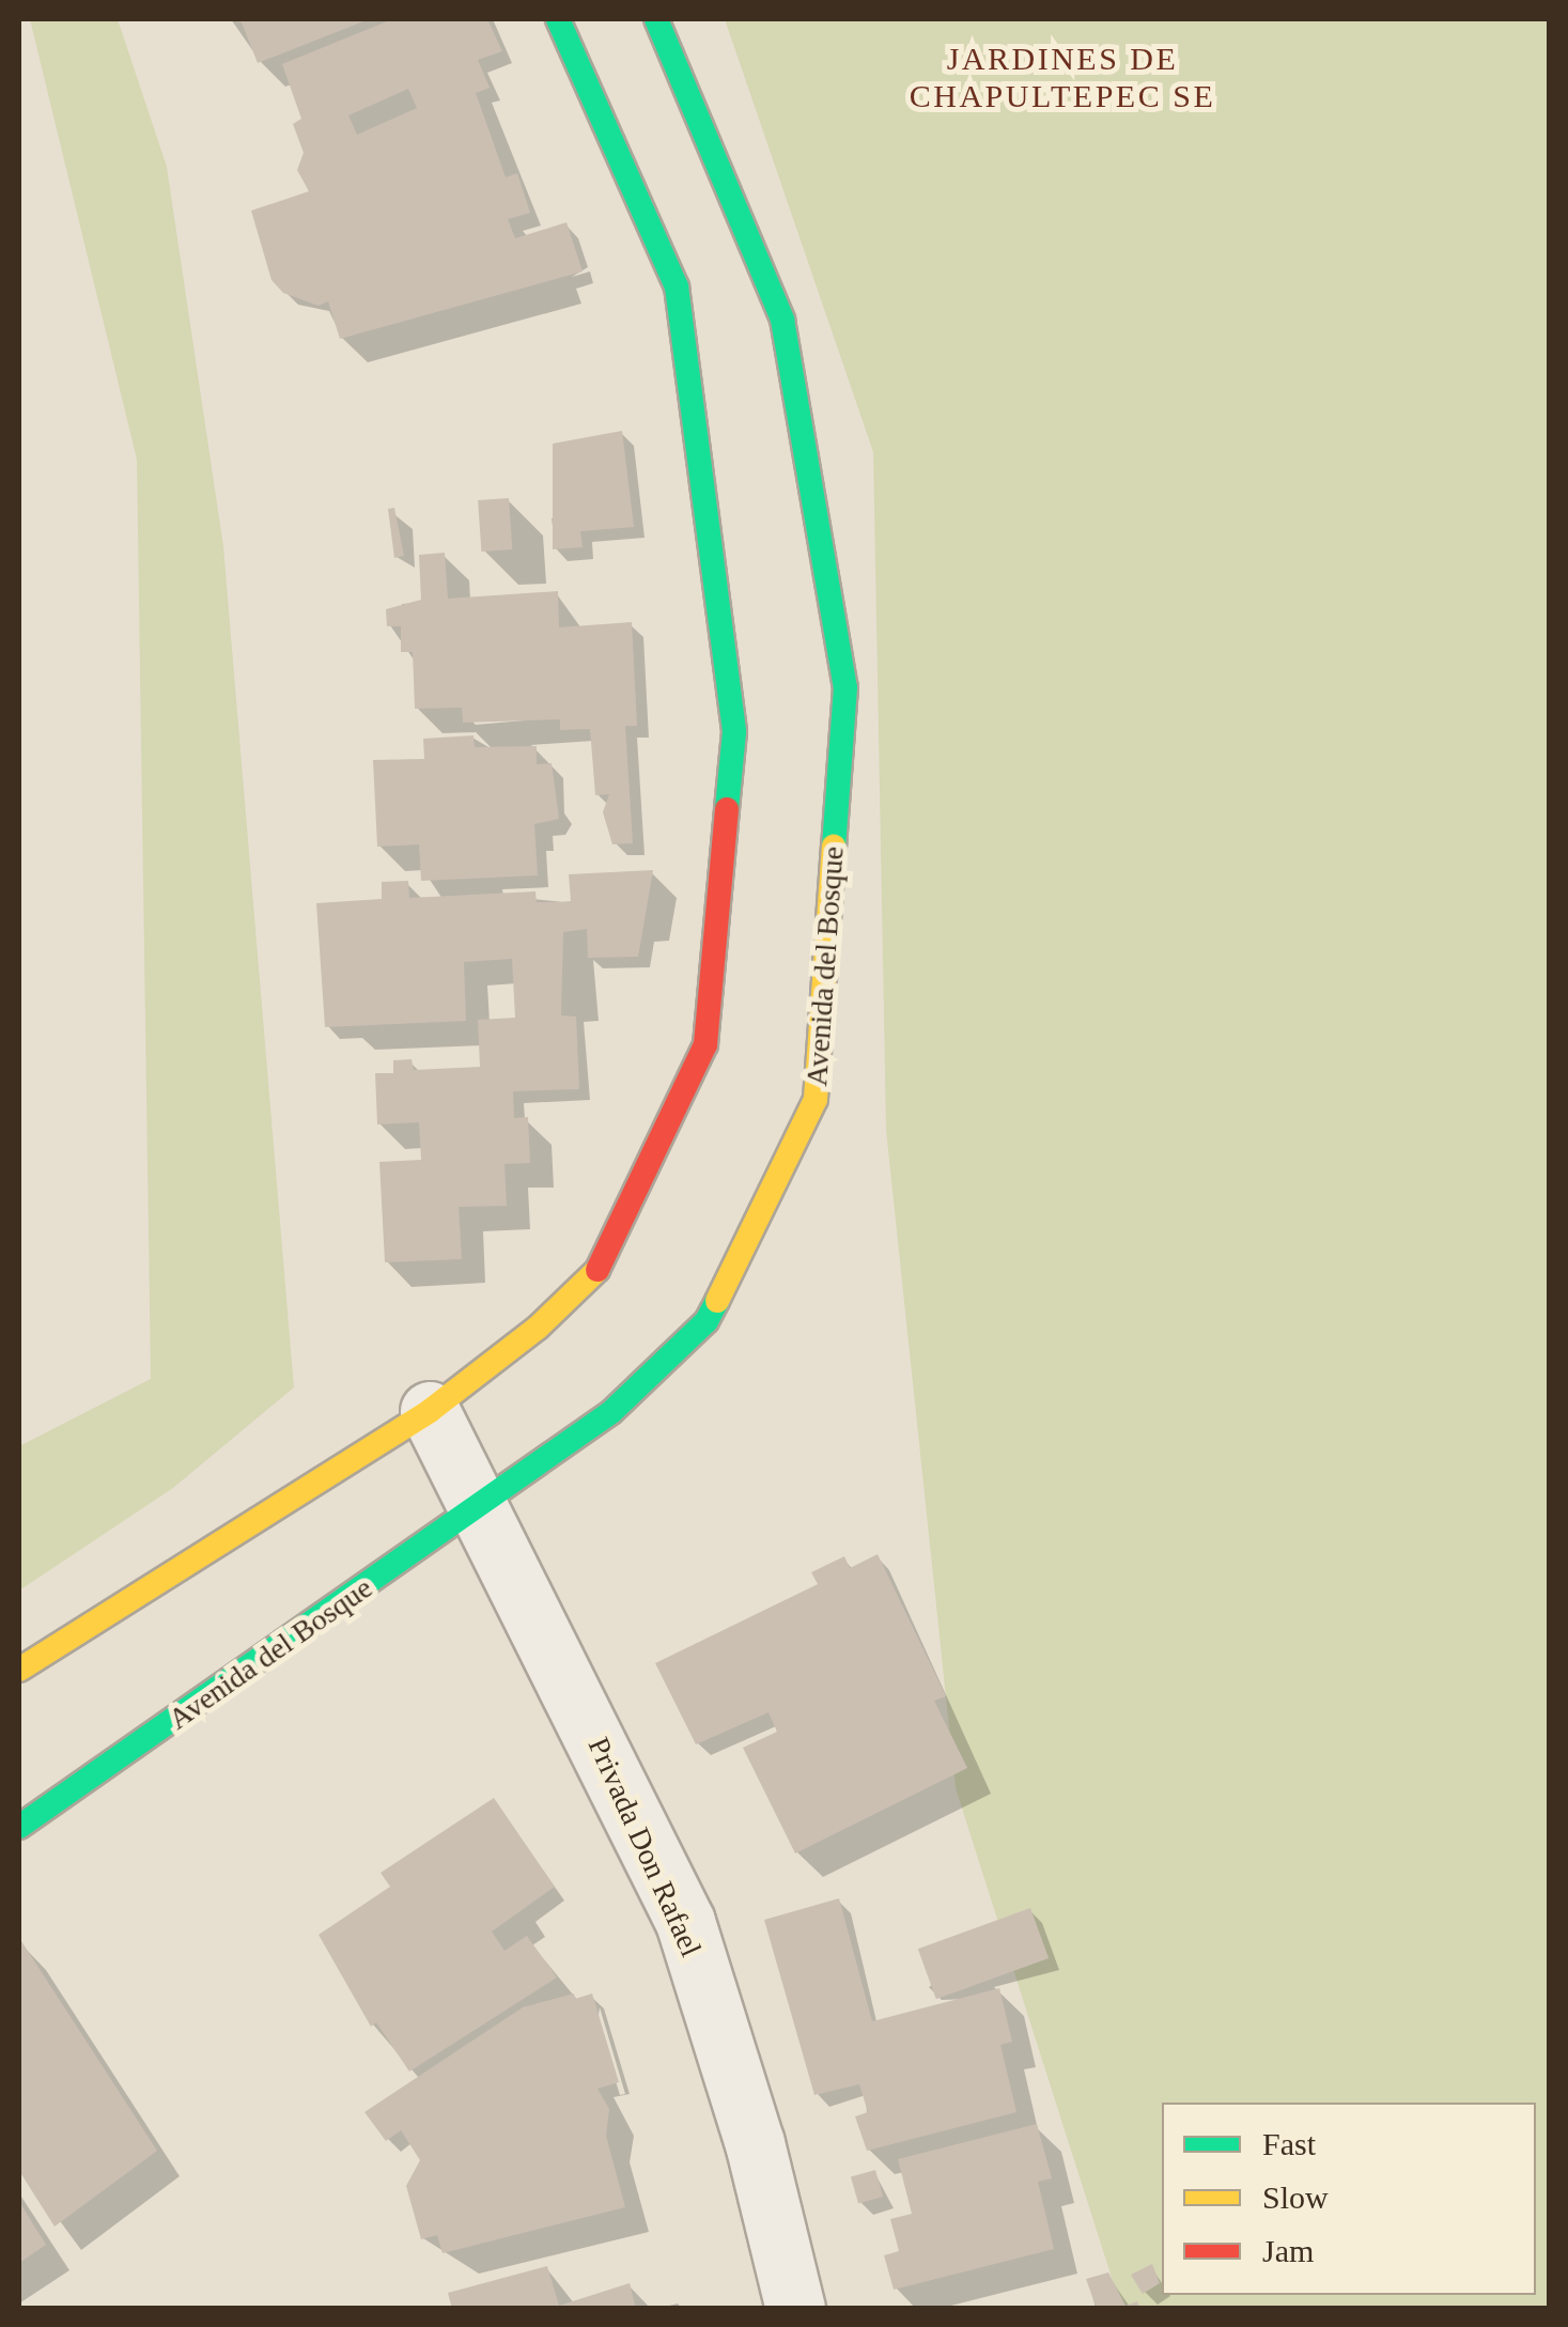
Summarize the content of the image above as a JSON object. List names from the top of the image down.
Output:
{
  "streets": {
    "street": ["Avenida del Bosque", "Privada Don Rafael"]
  },
  "crossings": [
    ["Avenida del Bosque", "Privada Don Rafael"]
  ],
  "districts": ["JARDINES DE CHAPULTEPEC SE"],
  "legend": ["Fast", "Slow", "Jam"]
}
